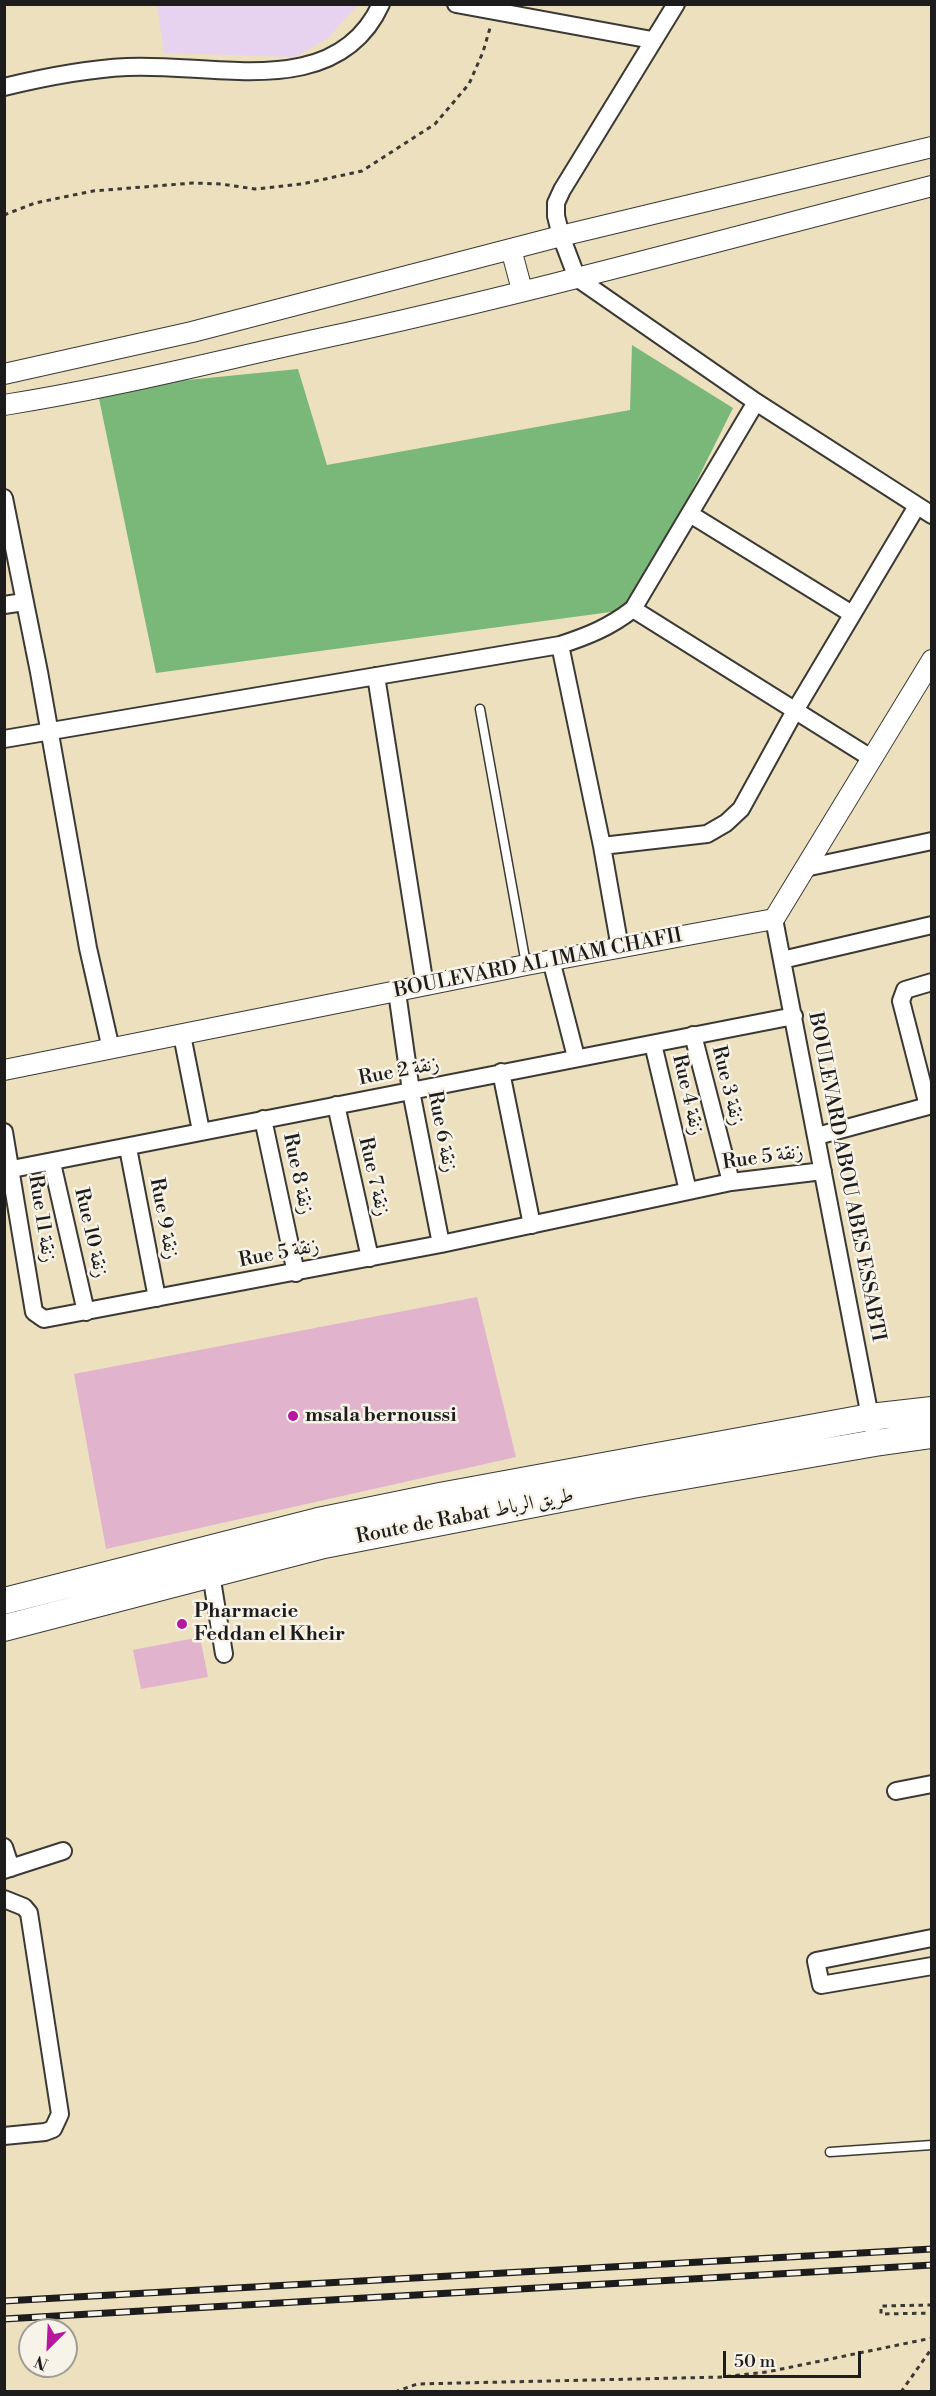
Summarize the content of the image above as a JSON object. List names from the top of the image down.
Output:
{
  "streets": {
    "main road": ["Route de Rabat طريق الرباط"],
    "street": [
      "BOULEVARD AL IMAM CHAFII",
      "Rue 2 زنقة",
      "Rue 3 زنقة",
      "Rue 4 زنقة",
      "Rue 6 زنقة",
      "Rue 5 زنقة",
      "Rue 8 زنقة",
      "Rue 7 زنقة",
      "BOULEVARD ABOU ABES ESSABTI",
      "Rue 11 زنقة",
      "Rue 9 زنقة",
      "Rue 10 زنقة"
    ]
  },
  "crossings": [
    ["BOULEVARD AL IMAM CHAFII", "Rue 6 زنقة"],
    ["BOULEVARD AL IMAM CHAFII", "BOULEVARD ABOU ABES ESSABTI"],
    ["Rue 2 زنقة", "Rue 3 زنقة"],
    ["Rue 2 زنقة", "Rue 4 زنقة"],
    ["Rue 2 زنقة", "Rue 6 زنقة"],
    ["Rue 2 زنقة", "Rue 8 زنقة"],
    ["Rue 2 زنقة", "Rue 7 زنقة"],
    ["Rue 2 زنقة", "BOULEVARD ABOU ABES ESSABTI"],
    ["Rue 2 زنقة", "Rue 11 زنقة"],
    ["Rue 2 زنقة", "Rue 9 زنقة"],
    ["Rue 2 زنقة", "Rue 10 زنقة"],
    ["Rue 3 زنقة", "Rue 5 زنقة"],
    ["Rue 4 زنقة", "Rue 5 زنقة"],
    ["Rue 6 زنقة", "Rue 5 زنقة"],
    ["Rue 5 زنقة", "Rue 8 زنقة"],
    ["Rue 5 زنقة", "Rue 7 زنقة"],
    ["Rue 5 زنقة", "BOULEVARD ABOU ABES ESSABTI"],
    ["Rue 5 زنقة", "Rue 11 زنقة"],
    ["Rue 5 زنقة", "Rue 9 زنقة"],
    ["Rue 5 زنقة", "Rue 10 زنقة"],
    ["BOULEVARD ABOU ABES ESSABTI", "Route de Rabat طريق الرباط"]
  ],
  "places": ["msala bernoussi", "Pharmacie Feddan el Kheir"],
  "scale_bar": "50 m",
  "north": "bottom left"
}
